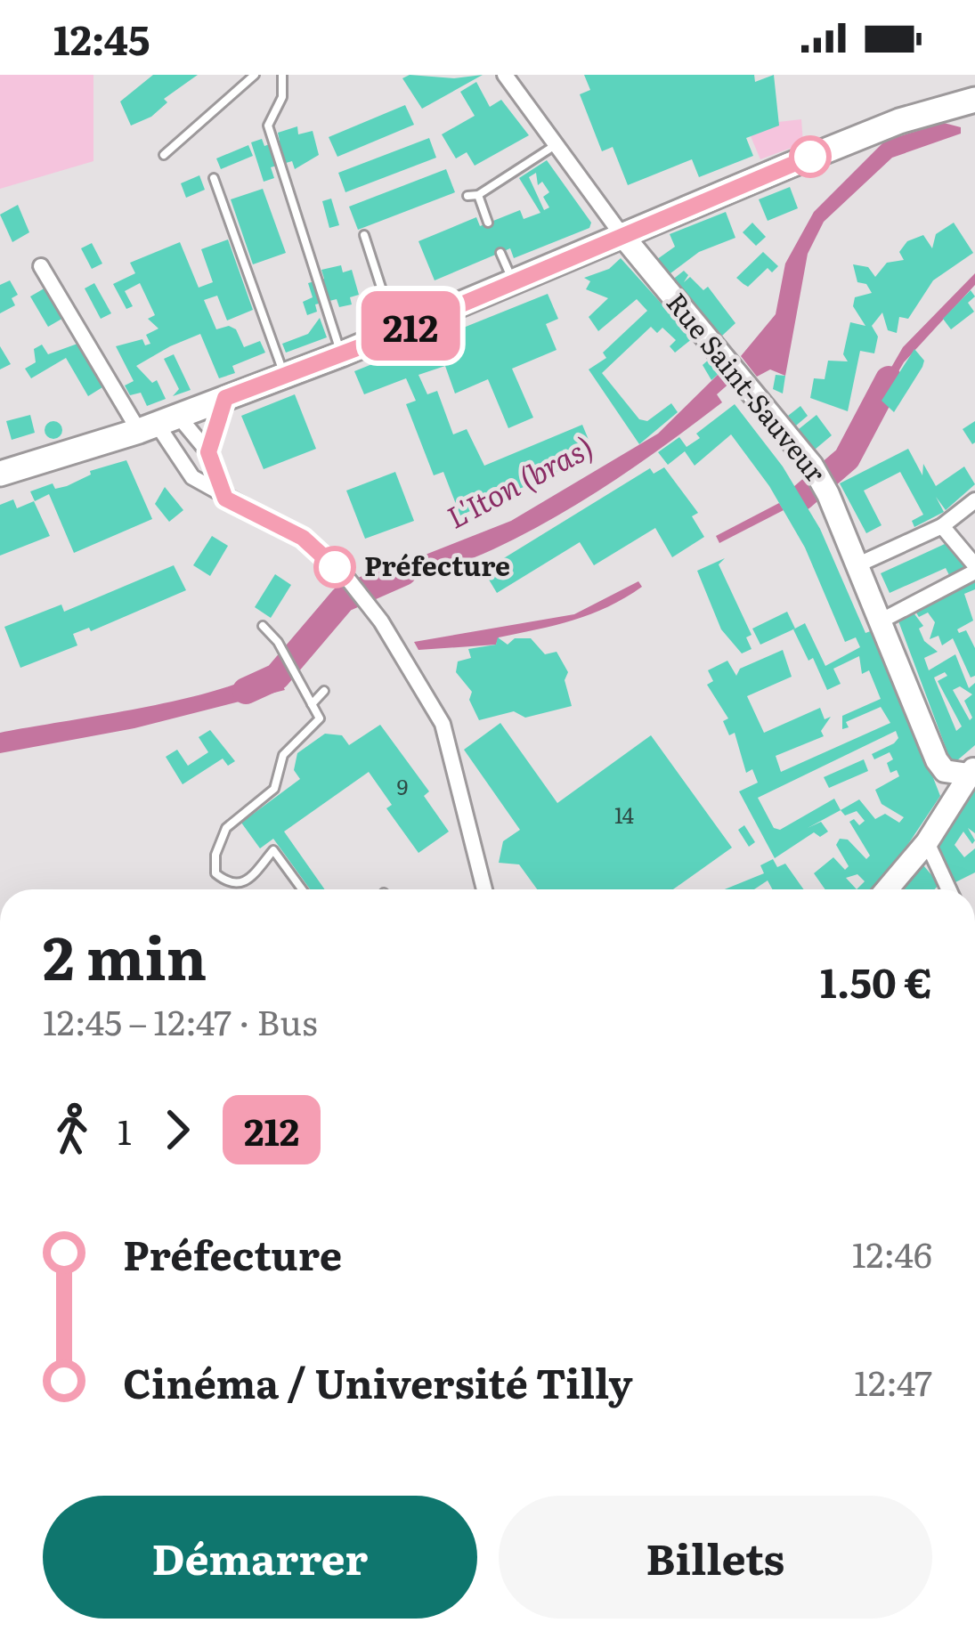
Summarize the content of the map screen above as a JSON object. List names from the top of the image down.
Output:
{
  "streets": {
    "street": ["Rue Saint-Sauveur"]
  },
  "water": ["L'Iton (bras)"],
  "places": ["Préfecture"],
  "lines": ["bus line 212"],
  "house_numbers": ["9", "14"],
  "page": {
    "status": "12:45",
    "on_map": "212",
    "heading": ["2 min", "12:45 – 12:47 · Bus", "1.50 €"],
    "legs": ["1", "212"],
    "list": [
      {
        "name": "Préfecture",
        "value": "12:46"
      },
      {
        "name": "Cinéma / Université Tilly",
        "value": "12:47"
      }
    ],
    "buttons": ["Démarrer", "Billets"]
  }
}
